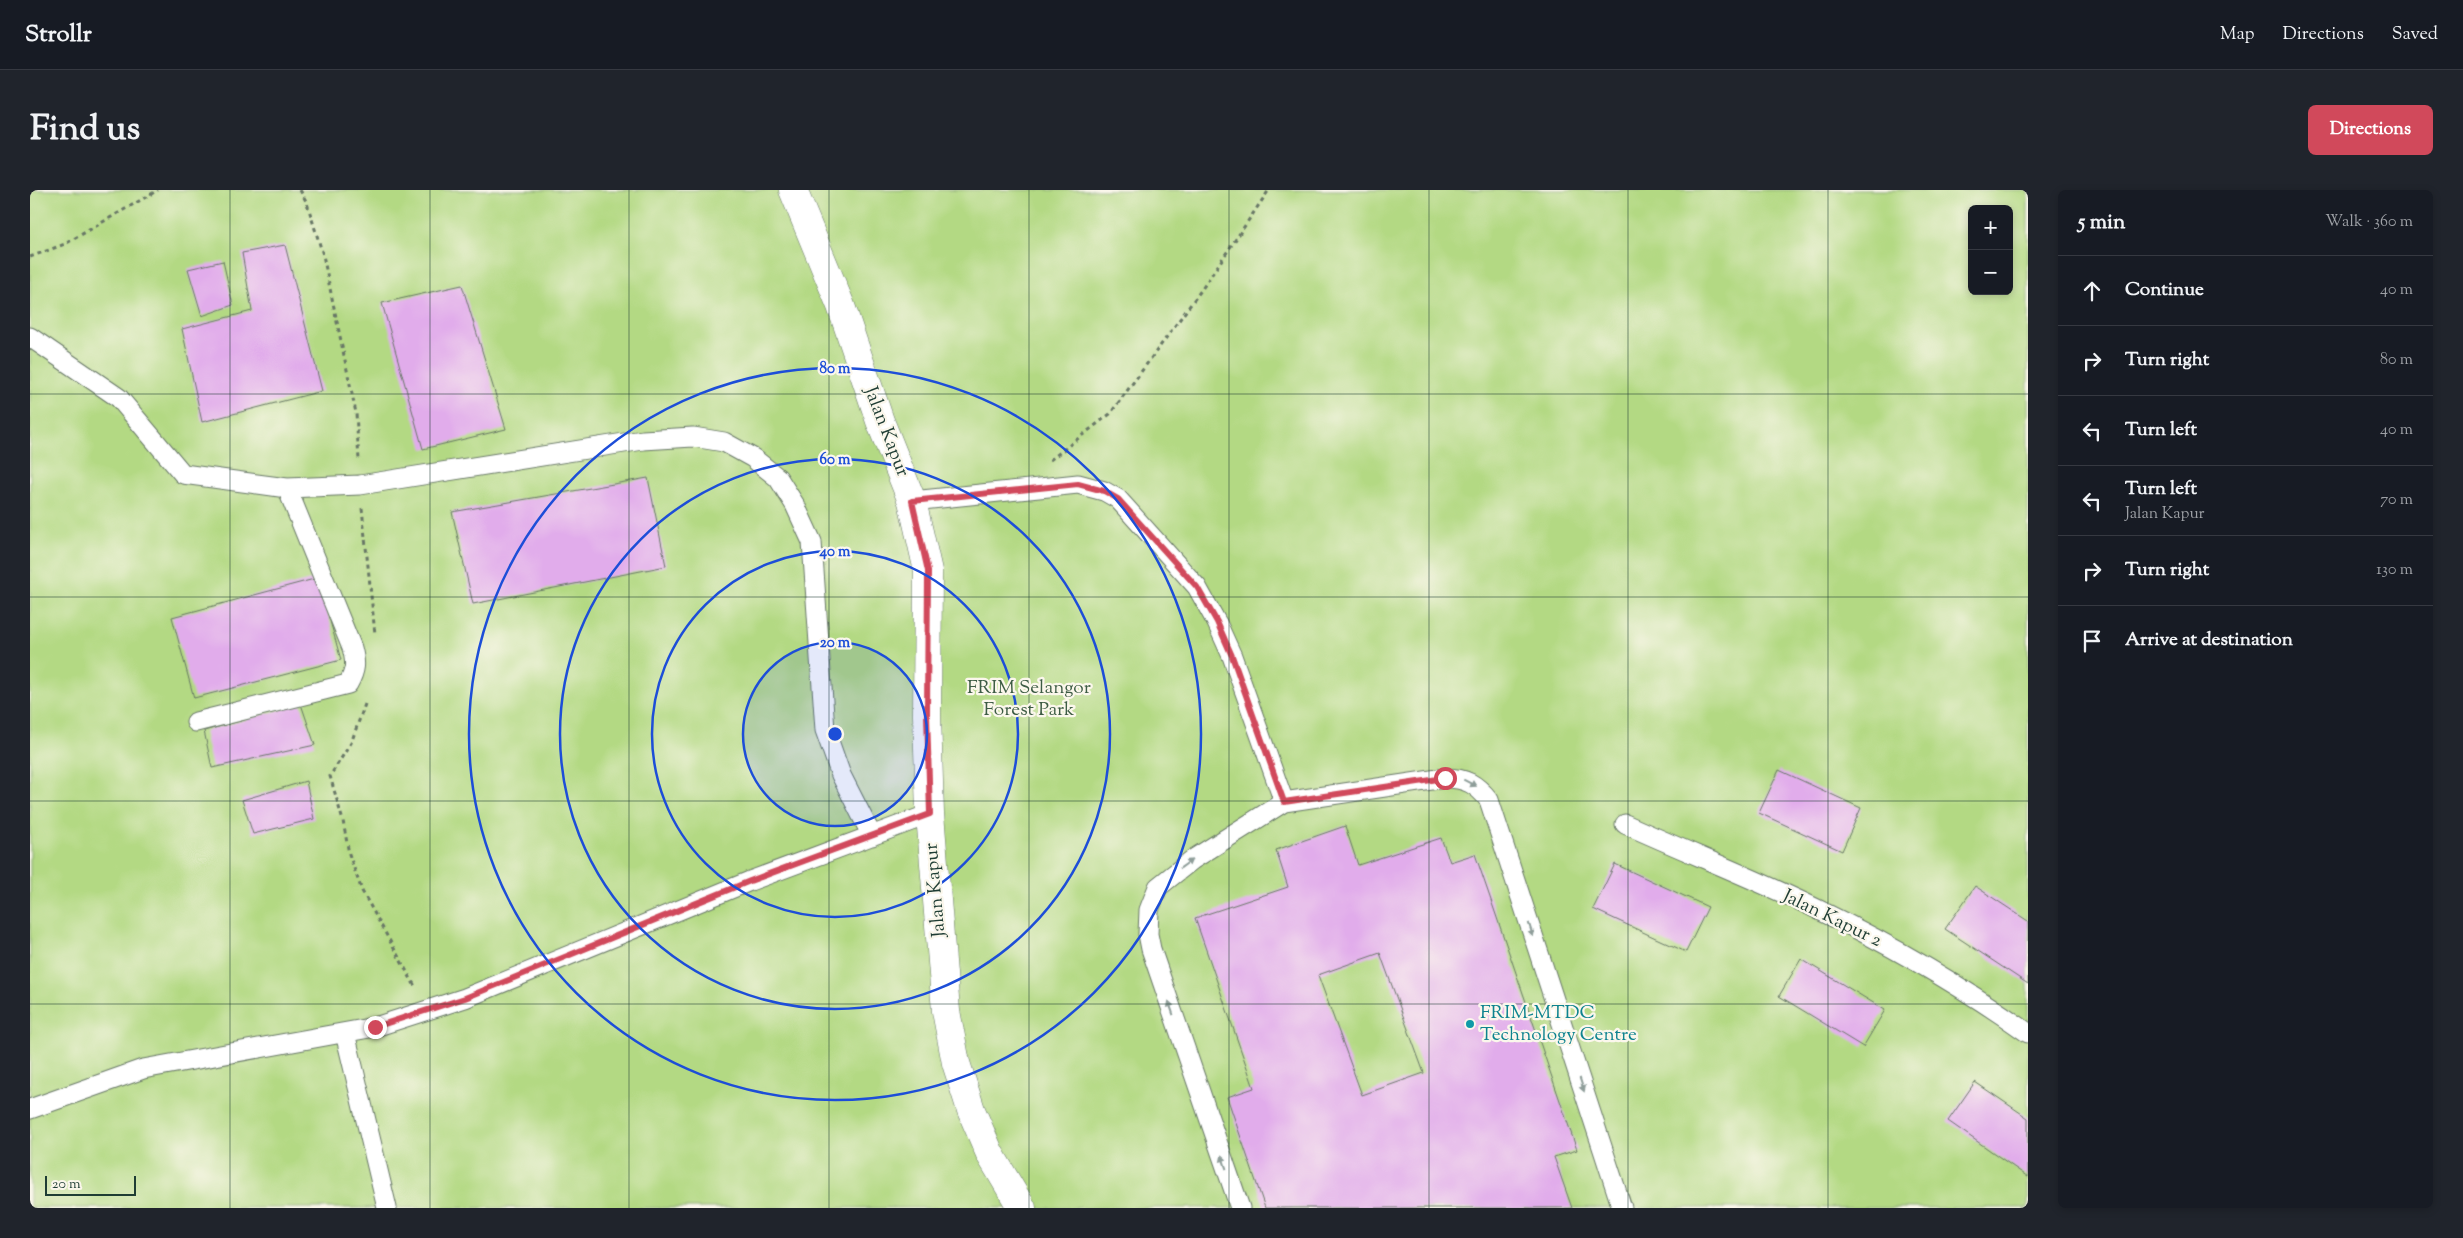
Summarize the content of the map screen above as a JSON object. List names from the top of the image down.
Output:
{
  "streets": {
    "street": ["Jalan Kapur"],
    "lane": ["Jalan Kapur 2"]
  },
  "parks": ["FRIM Selangor Forest Park"],
  "places": ["FRIM-MTDC Technology Centre"],
  "scale_bar": "20 m",
  "page": {
    "header": "Strollr",
    "nav": ["Map", "Directions", "Saved"],
    "title": "Find us",
    "buttons": "Directions",
    "heading": ["5 min", "Walk · 360 m"],
    "map_buttons": ["+", "−"],
    "list": [
      ["Continue", "40 m"],
      ["Turn right", "80 m"],
      ["Turn left", "40 m"],
      ["Turn left", "Jalan Kapur", "70 m"],
      ["Turn right", "130 m"],
      "Arrive at destination"
    ],
    "scale": "20 m"
  },
  "rings": [
    "80 m",
    "60 m",
    "40 m",
    "20 m"
  ]
}
